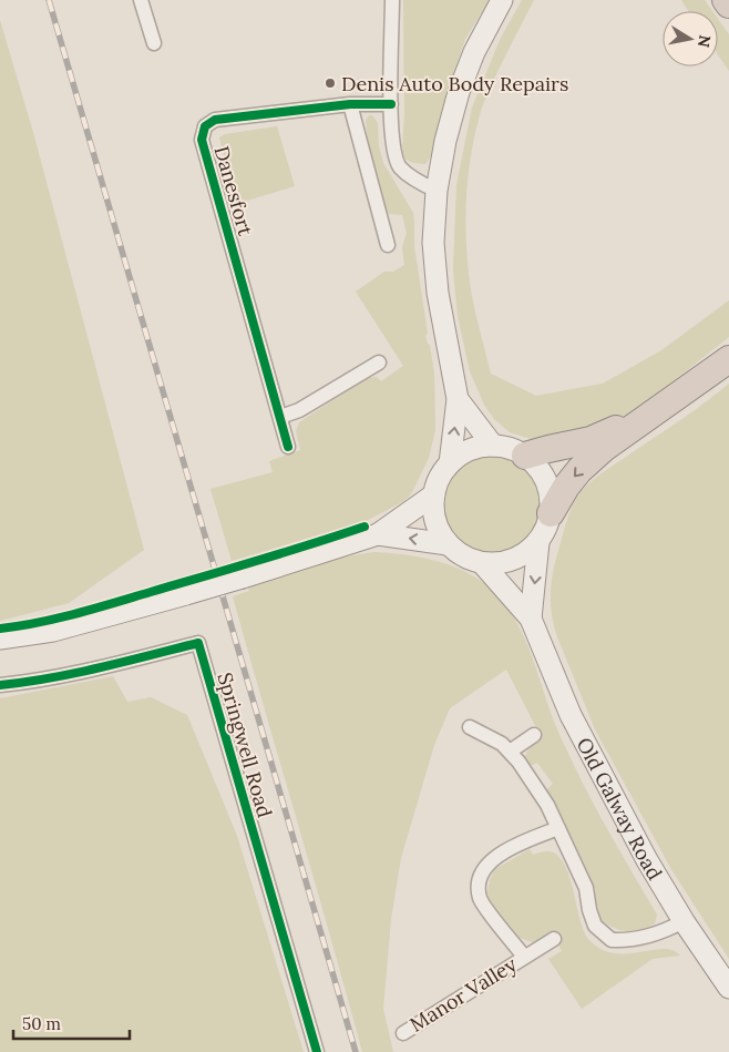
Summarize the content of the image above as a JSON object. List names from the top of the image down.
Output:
{
  "streets": {
    "main road": ["Old Galway Road"],
    "street": ["Danesfort", "Springwell Road", "Manor Valley"]
  },
  "places": ["Denis Auto Body Repairs"],
  "scale_bar": "50 m",
  "north": "right"
}
